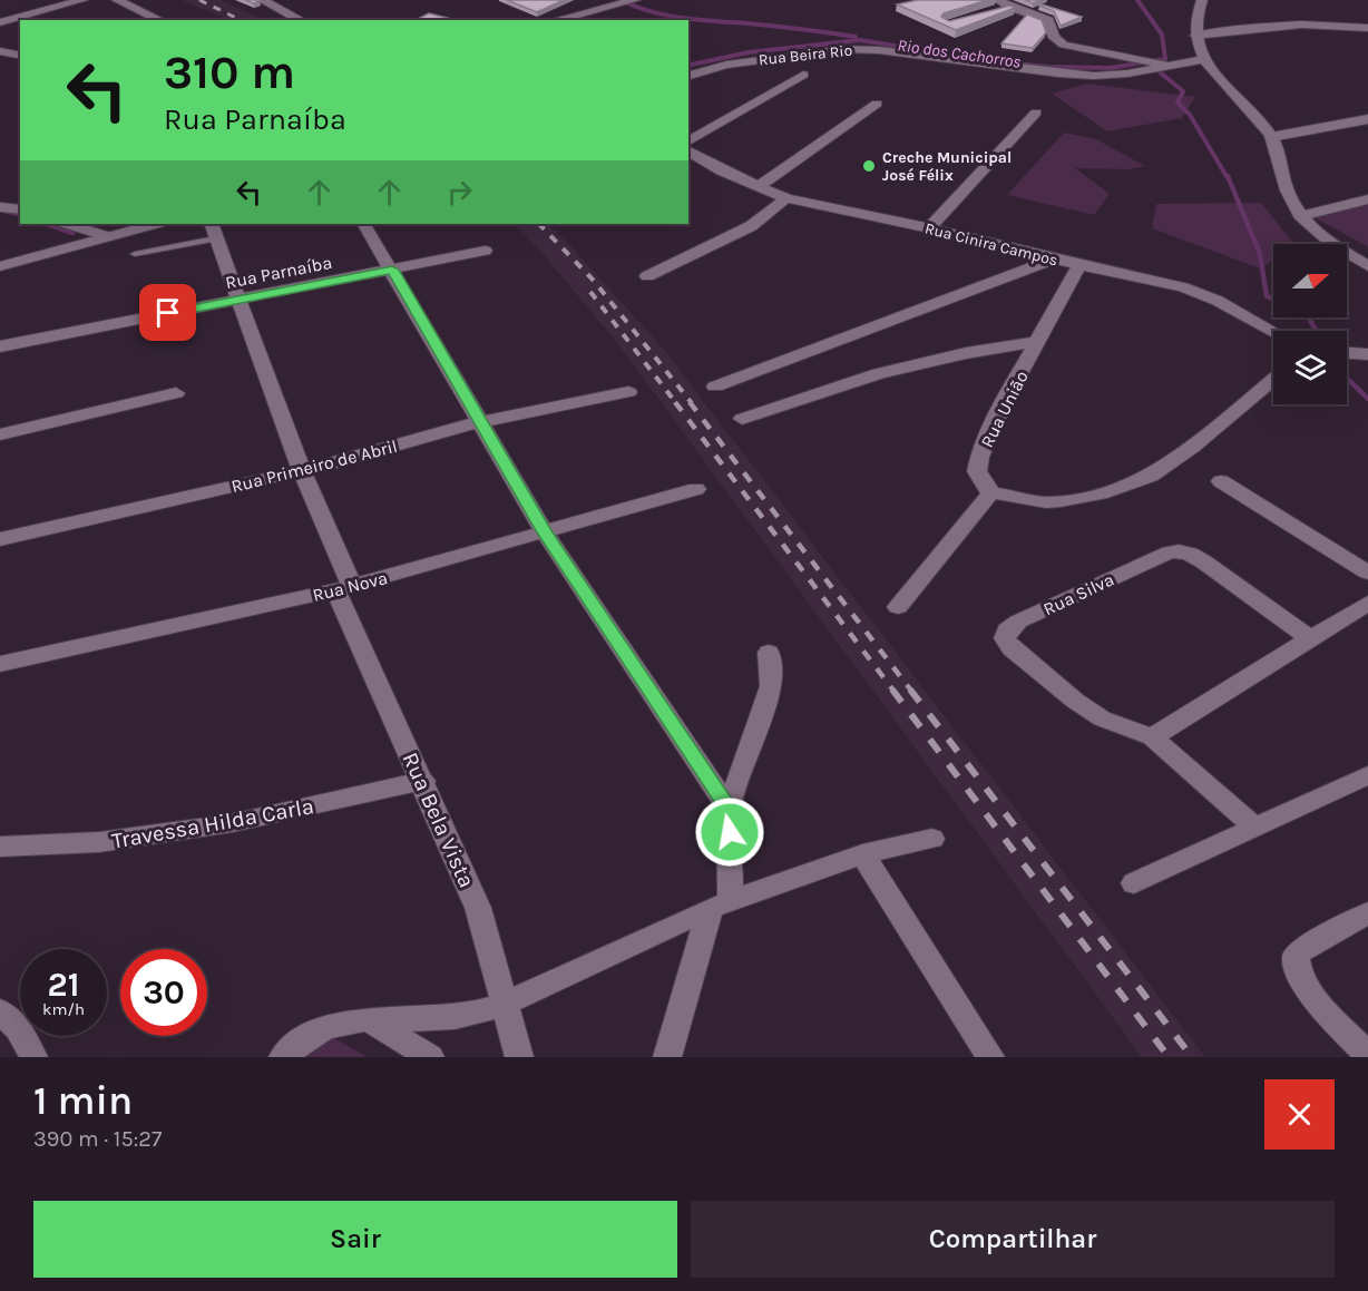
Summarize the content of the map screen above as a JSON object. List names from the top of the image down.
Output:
{
  "streets": {
    "street": [
      "Rua Beira Rio",
      "Rua Cinira Campos",
      "Rua Parnaíba",
      "Rua União",
      "Rua Primeiro de Abril",
      "Rua Nova",
      "Rua Silva",
      "Rua Bela Vista",
      "Travessa Hilda Carla"
    ]
  },
  "crossings": [
    ["Rua Cinira Campos", "Rua União"],
    ["Rua Parnaíba", "Rua Bela Vista"],
    ["Rua Primeiro de Abril", "Rua Bela Vista"],
    ["Rua Nova", "Rua Bela Vista"],
    ["Rua Bela Vista", "Travessa Hilda Carla"]
  ],
  "water": ["Rio dos Cachorros"],
  "places": ["Creche Municipal José Félix"],
  "north": "right",
  "page": {
    "turn": ["310 m", "Rua Parnaíba"],
    "speed": "21 km/h",
    "limit": "30",
    "heading": ["1 min", "390 m · 15:27"],
    "buttons": ["Sair", "Compartilhar"]
  }
}
